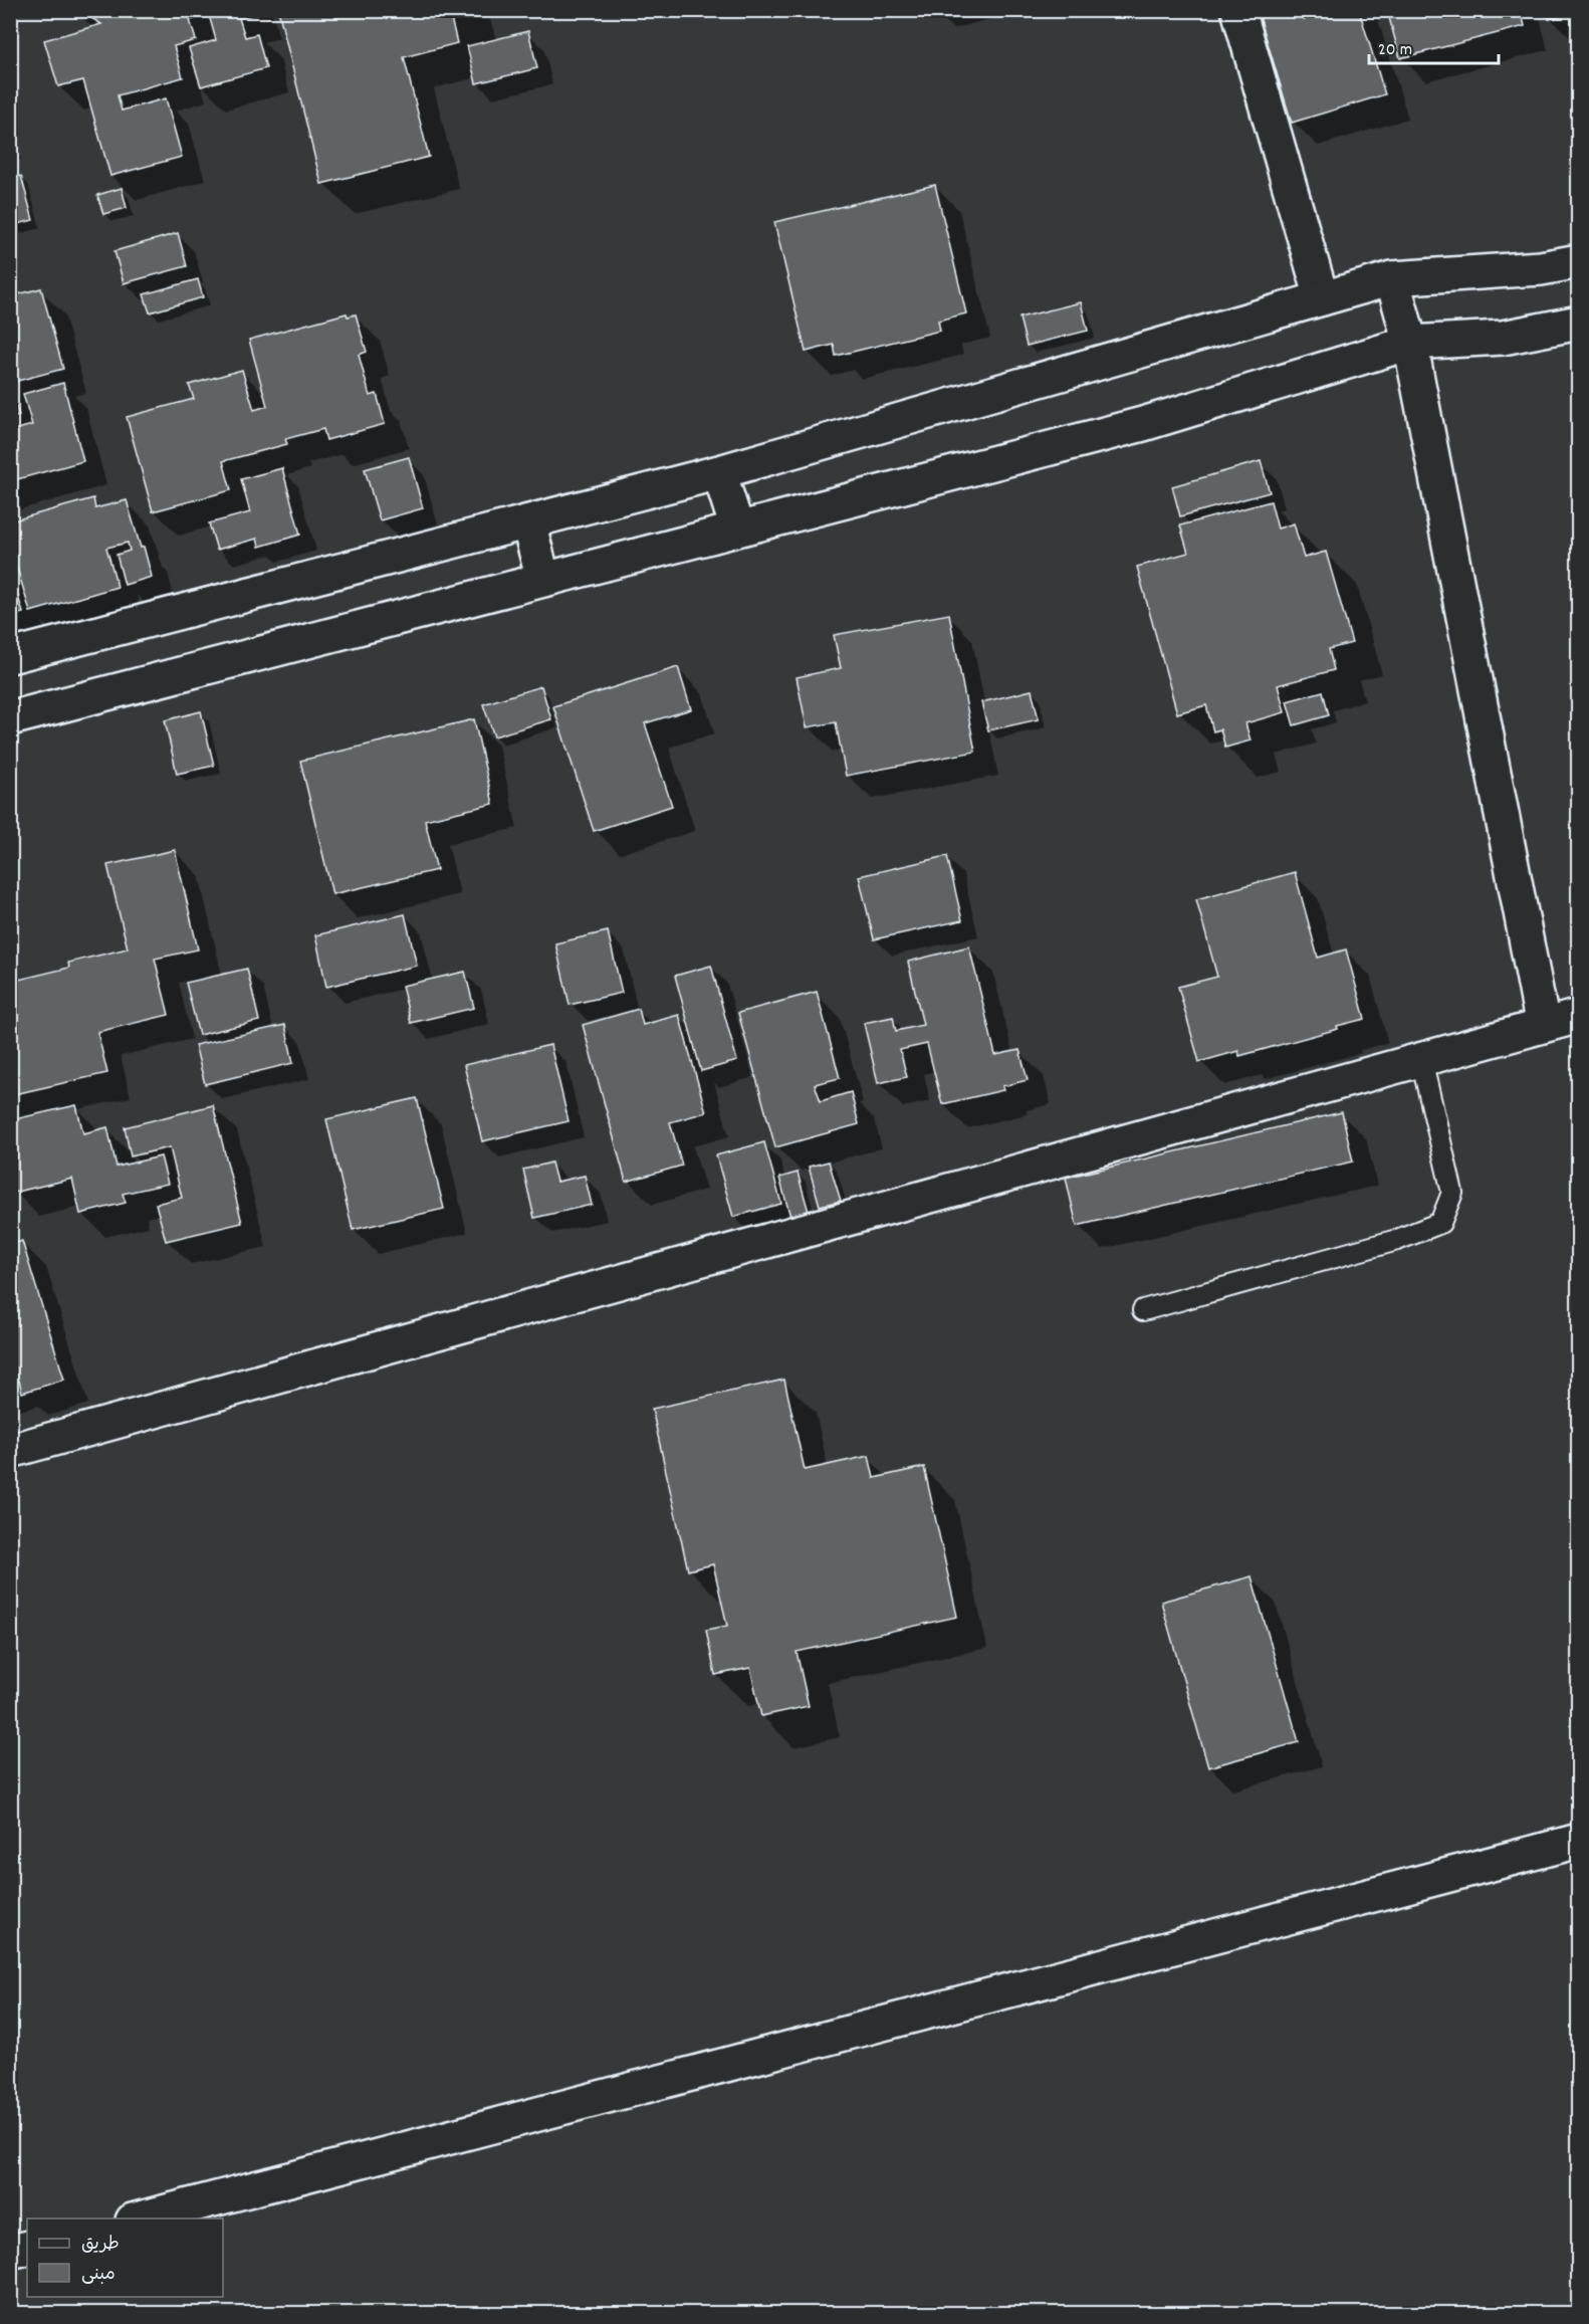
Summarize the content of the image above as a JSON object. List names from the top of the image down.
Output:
{
  "legend": ["طريق", "مبنى"],
  "scale_bar": "20 m"
}
